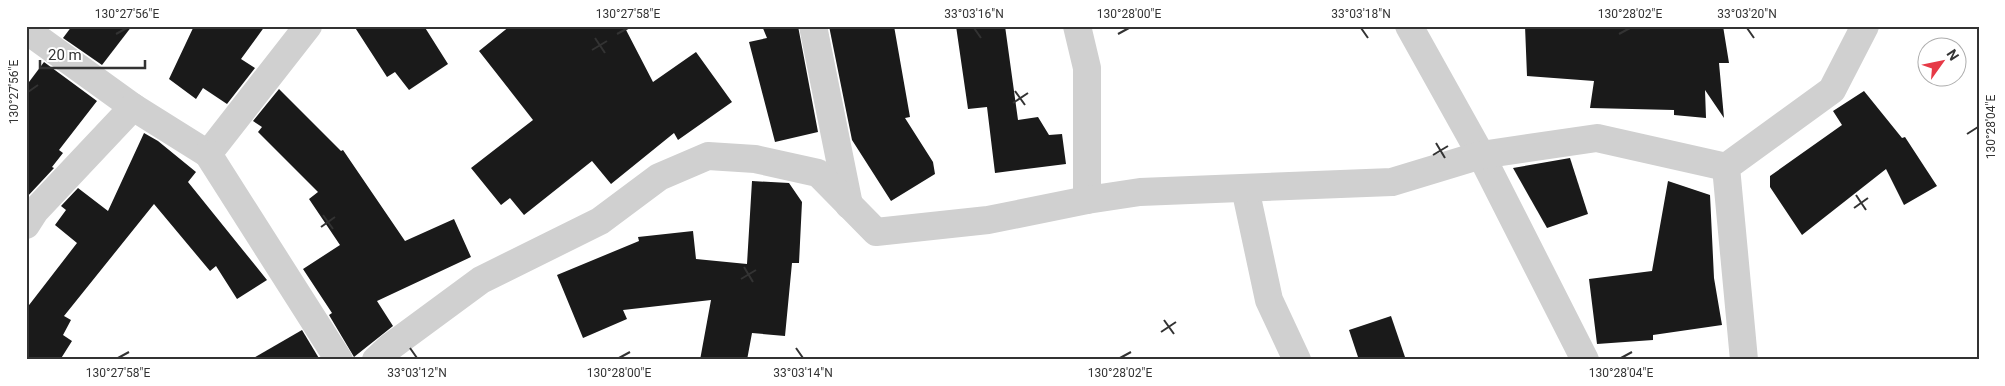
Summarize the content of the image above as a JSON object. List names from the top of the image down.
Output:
{
  "scale_bar": "20 m",
  "north": "top right",
  "coordinates": [
    "130°27'56\"E",
    "130°27'58\"E",
    "33°03'16\"N",
    "130°28'00\"E",
    "33°03'18\"N",
    "130°28'02\"E",
    "33°03'20\"N",
    "130°28'04\"E",
    "33°03'12\"N",
    "33°03'14\"N"
  ]
}
